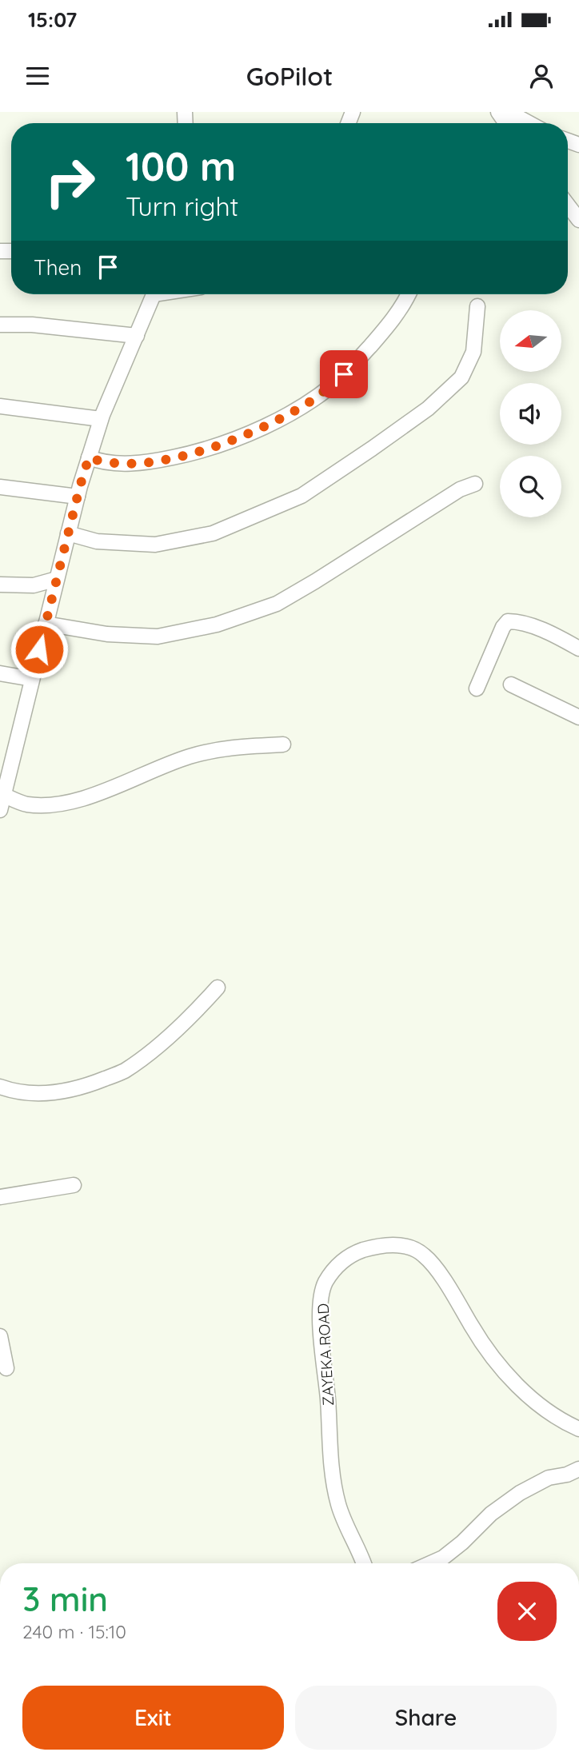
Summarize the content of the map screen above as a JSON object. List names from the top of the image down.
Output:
{
  "streets": {
    "street": ["ZAYEKA ROAD"]
  },
  "north": "left",
  "page": {
    "status": "15:07",
    "header": "GoPilot",
    "turn": ["100 m", "Turn right"],
    "then": "Then",
    "heading": ["3 min", "240 m · 15:10"],
    "buttons": ["Exit", "Share"]
  }
}
